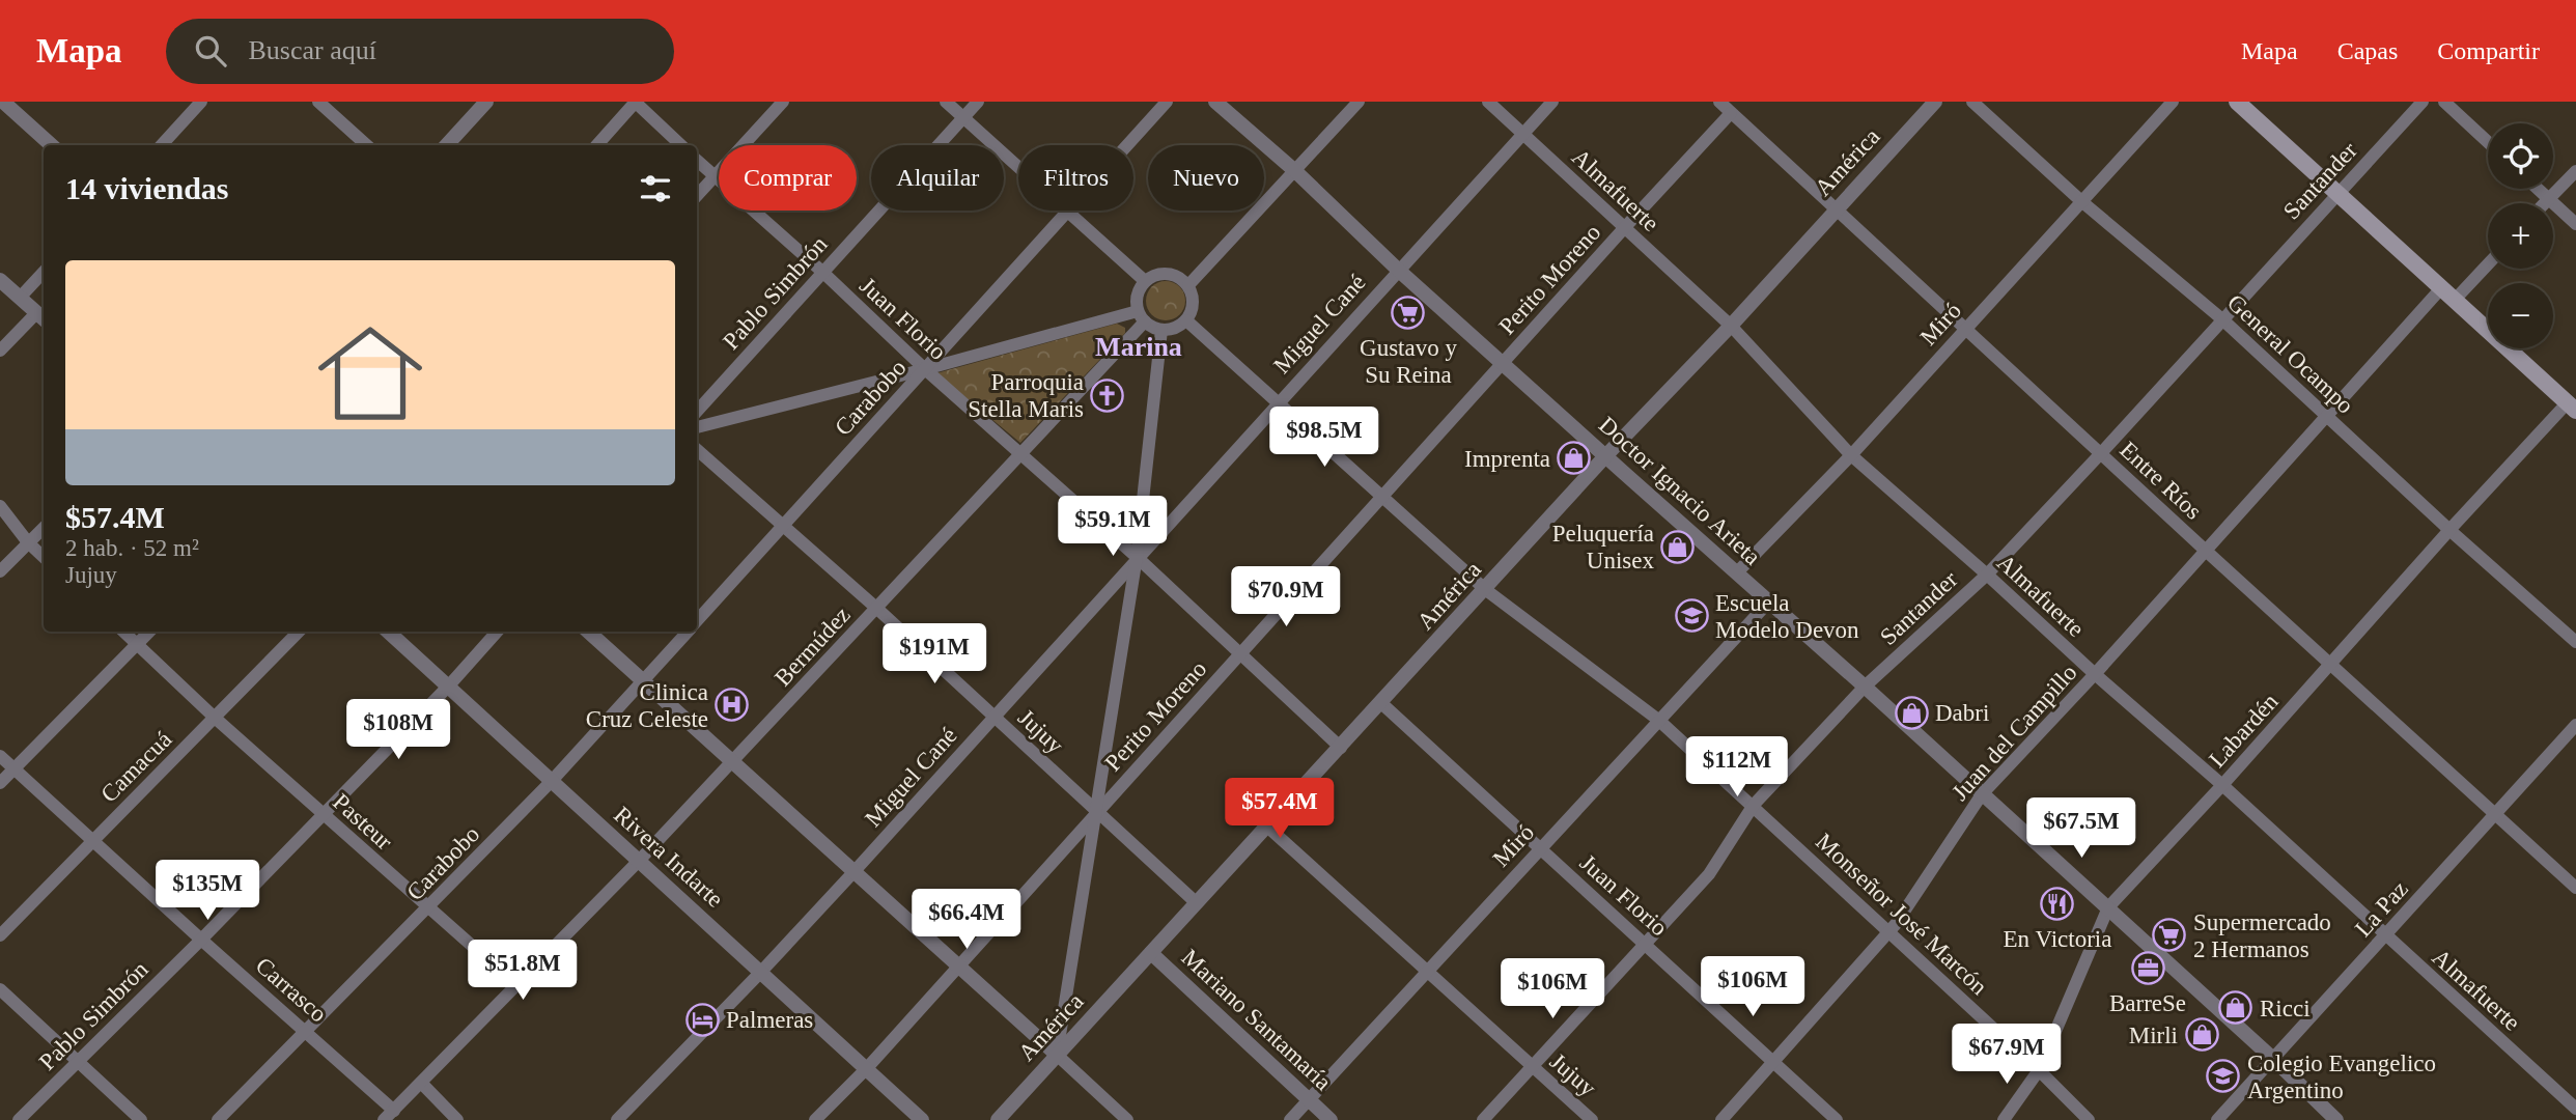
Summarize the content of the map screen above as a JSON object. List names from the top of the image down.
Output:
{
  "streets": {
    "street": [
      "América",
      "Santander",
      "Almafuerte",
      "Perito Moreno",
      "Pablo Simbrón",
      "Juan Florio",
      "Miguel Cané",
      "Miró",
      "General Ocampo",
      "Carabobo",
      "Entre Ríos",
      "Doctor Ignacio Arieta",
      "Bermúdez",
      "Labardén",
      "Jujuy",
      "Juan del Campillo",
      "Camacuá",
      "Pasteur",
      "Rivera Indarte",
      "La Paz",
      "Monseñor José Marcón",
      "Carrasco",
      "Mariano Santamaría"
    ]
  },
  "crossings": [
    ["América", "Almafuerte"],
    ["América", "Juan Florio"],
    ["América", "Entre Ríos"],
    ["América", "Doctor Ignacio Arieta"],
    ["América", "Jujuy"],
    ["América", "Monseñor José Marcón"],
    ["América", "Mariano Santamaría"],
    ["Santander", "Almafuerte"],
    ["Santander", "Juan Florio"],
    ["Santander", "General Ocampo"],
    ["Santander", "Entre Ríos"],
    ["Santander", "Doctor Ignacio Arieta"],
    ["Santander", "Jujuy"],
    ["Santander", "Monseñor José Marcón"],
    ["Almafuerte", "Perito Moreno"],
    ["Almafuerte", "Miguel Cané"],
    ["Almafuerte", "Miró"],
    ["Almafuerte", "Labardén"],
    ["Almafuerte", "Juan del Campillo"],
    ["Almafuerte", "La Paz"],
    ["Perito Moreno", "Juan Florio"],
    ["Perito Moreno", "Entre Ríos"],
    ["Perito Moreno", "Doctor Ignacio Arieta"],
    ["Perito Moreno", "Jujuy"],
    ["Perito Moreno", "Rivera Indarte"],
    ["Perito Moreno", "Monseñor José Marcón"],
    ["Pablo Simbrón", "Juan Florio"],
    ["Pablo Simbrón", "Pasteur"],
    ["Pablo Simbrón", "Rivera Indarte"],
    ["Pablo Simbrón", "Carrasco"],
    ["Juan Florio", "Miguel Cané"],
    ["Juan Florio", "Miró"],
    ["Juan Florio", "Carabobo"],
    ["Juan Florio", "Bermúdez"],
    ["Juan Florio", "Juan del Campillo"],
    ["Miguel Cané", "Doctor Ignacio Arieta"],
    ["Miguel Cané", "Jujuy"],
    ["Miguel Cané", "Rivera Indarte"],
    ["Miguel Cané", "Monseñor José Marcón"],
    ["Miró", "General Ocampo"],
    ["Miró", "Entre Ríos"],
    ["Miró", "Doctor Ignacio Arieta"],
    ["Miró", "Jujuy"],
    ["Miró", "Monseñor José Marcón"],
    ["Miró", "Mariano Santamaría"],
    ["General Ocampo", "Labardén"],
    ["General Ocampo", "Juan del Campillo"],
    ["Carabobo", "Jujuy"],
    ["Carabobo", "Pasteur"],
    ["Carabobo", "Rivera Indarte"],
    ["Carabobo", "Carrasco"],
    ["Entre Ríos", "Labardén"],
    ["Entre Ríos", "Juan del Campillo"],
    ["Entre Ríos", "La Paz"],
    ["Doctor Ignacio Arieta", "Labardén"],
    ["Doctor Ignacio Arieta", "Juan del Campillo"],
    ["Doctor Ignacio Arieta", "La Paz"],
    ["Bermúdez", "Jujuy"],
    ["Bermúdez", "Pasteur"],
    ["Bermúdez", "Rivera Indarte"],
    ["Bermúdez", "Monseñor José Marcón"],
    ["Bermúdez", "Carrasco"],
    ["Labardén", "Monseñor José Marcón"],
    ["Juan del Campillo", "Monseñor José Marcón"],
    ["Camacuá", "Pasteur"],
    ["Camacuá", "Carrasco"]
  ],
  "districts": ["Marina"],
  "places": {
    "supermarket": ["Gustavo y Su Reina", "Supermercado 2 Hermanos"],
    "church": ["Parroquia Stella Maris"],
    "shop": [
      "Imprenta",
      "Peluquería Unisex",
      "Dabri",
      "Ricci",
      "Mirli"
    ],
    "school or university": ["Escuela Modelo Devon", "Colegio Evangelico Argentino"],
    "hospital": ["Clinica Cruz Celeste"],
    "restaurant": ["En Victoria"],
    "office": ["BarreSe"],
    "hotel": ["Palmeras"]
  },
  "page": {
    "header": "Mapa",
    "search": "Buscar aquí",
    "nav": ["Mapa", "Capas", "Compartir"],
    "map_buttons": ["+", "−"],
    "chip": [
      "Comprar",
      "Alquilar",
      "Filtros",
      "Nuevo"
    ],
    "heading": "14 viviendas",
    "list": [
      {
        "name": "$57.4M",
        "note": "2 hab. · 52 m² · Jujuy"
      }
    ],
    "price": [
      "$98.5M",
      "$59.1M",
      "$70.9M",
      "$191M",
      "$108M",
      "$112M",
      "$57.4M",
      "$67.5M",
      "$135M",
      "$66.4M",
      "$51.8M",
      "$106M",
      "$106M",
      "$67.9M"
    ]
  }
}
